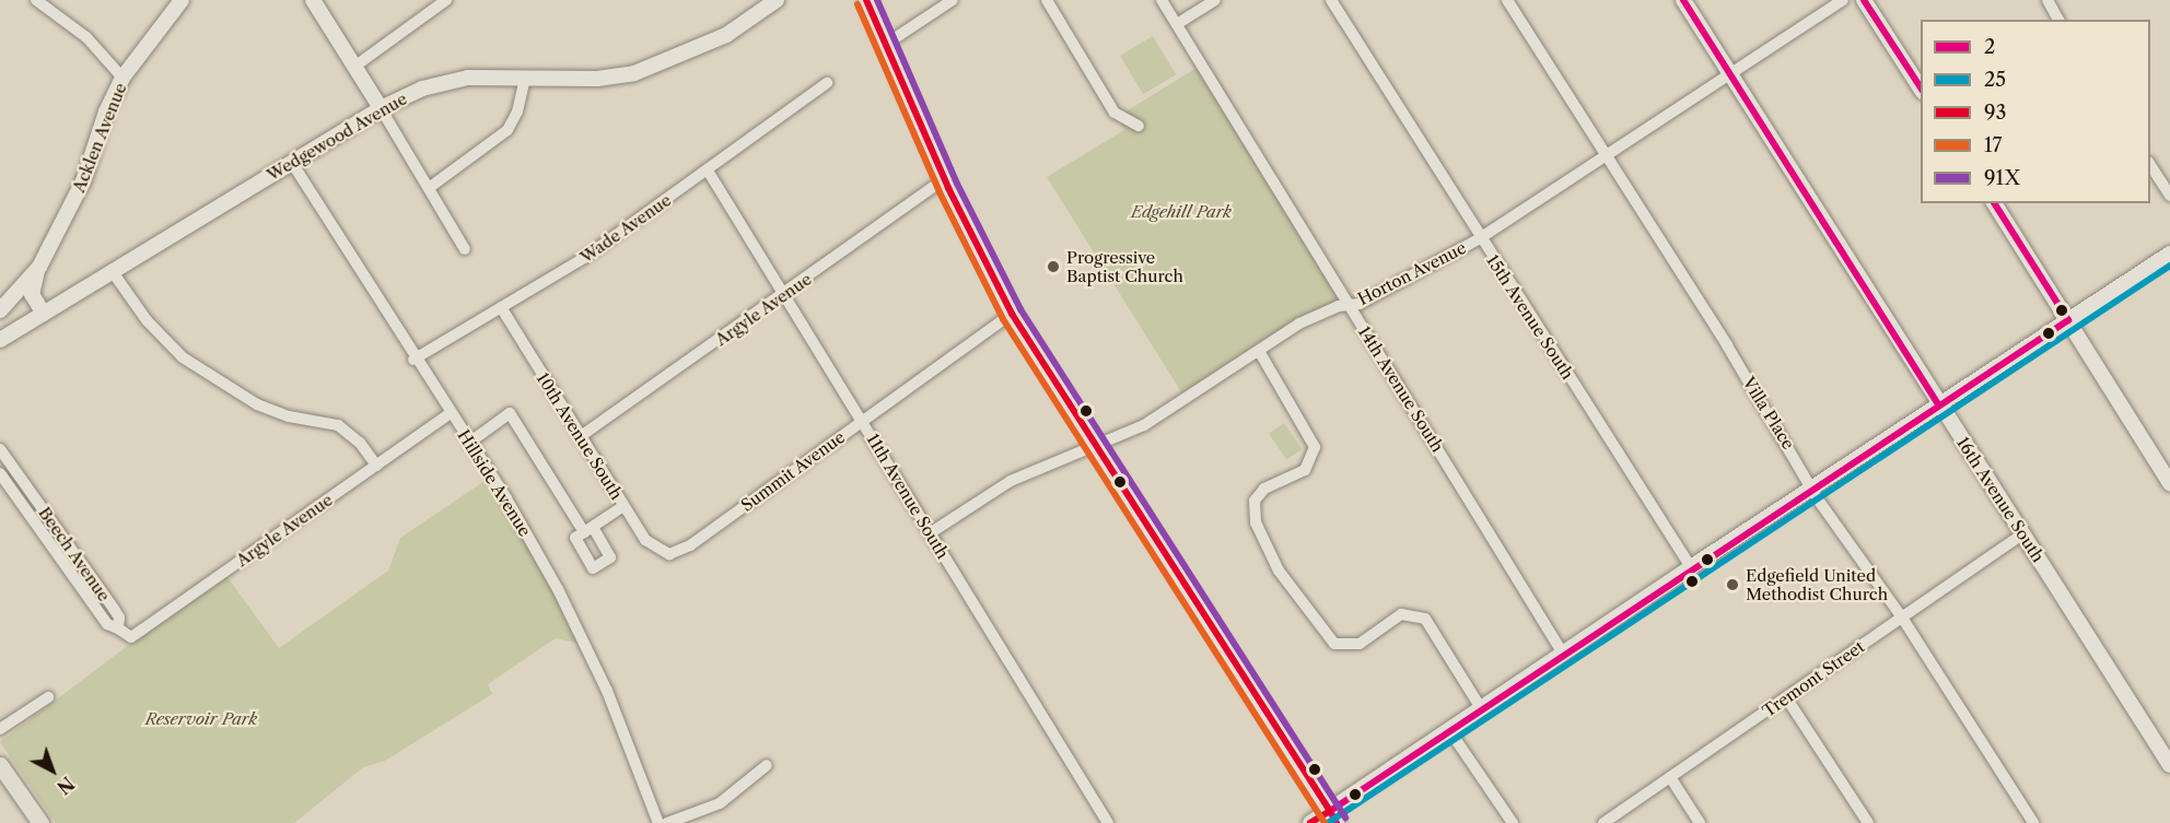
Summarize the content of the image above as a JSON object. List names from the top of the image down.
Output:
{
  "streets": {
    "main road": ["Wedgewood Avenue", "Acklen Avenue", "16th Avenue South"],
    "street": [
      "Wade Avenue",
      "Horton Avenue",
      "Argyle Avenue",
      "15th Avenue South",
      "14th Avenue South",
      "Villa Place",
      "10th Avenue South",
      "Summit Avenue",
      "Hillside Avenue",
      "11th Avenue South",
      "Beech Avenue",
      "Tremont Street"
    ]
  },
  "crossings": [
    ["Wedgewood Avenue", "Hillside Avenue"],
    ["Wade Avenue", "10th Avenue South"],
    ["Wade Avenue", "Hillside Avenue"],
    ["Wade Avenue", "11th Avenue South"],
    ["Horton Avenue", "15th Avenue South"],
    ["Horton Avenue", "14th Avenue South"],
    ["Horton Avenue", "Villa Place"],
    ["Horton Avenue", "11th Avenue South"],
    ["Horton Avenue", "16th Avenue South"],
    ["Argyle Avenue", "10th Avenue South"],
    ["Argyle Avenue", "Hillside Avenue"],
    ["Argyle Avenue", "11th Avenue South"],
    ["Argyle Avenue", "Beech Avenue"],
    ["Villa Place", "Tremont Street"],
    ["10th Avenue South", "Summit Avenue"],
    ["Summit Avenue", "11th Avenue South"],
    ["16th Avenue South", "Tremont Street"]
  ],
  "parks": ["Edgehill Park", "Reservoir Park"],
  "places": ["Progressive Baptist Church", "Edgefield United Methodist Church"],
  "lines": [
    "transit line 2",
    "transit line 93",
    "transit line 91X",
    "transit line 17",
    "transit line 25"
  ],
  "legend": [
    "2",
    "25",
    "93",
    "17",
    "91X"
  ],
  "north": "bottom right"
}
